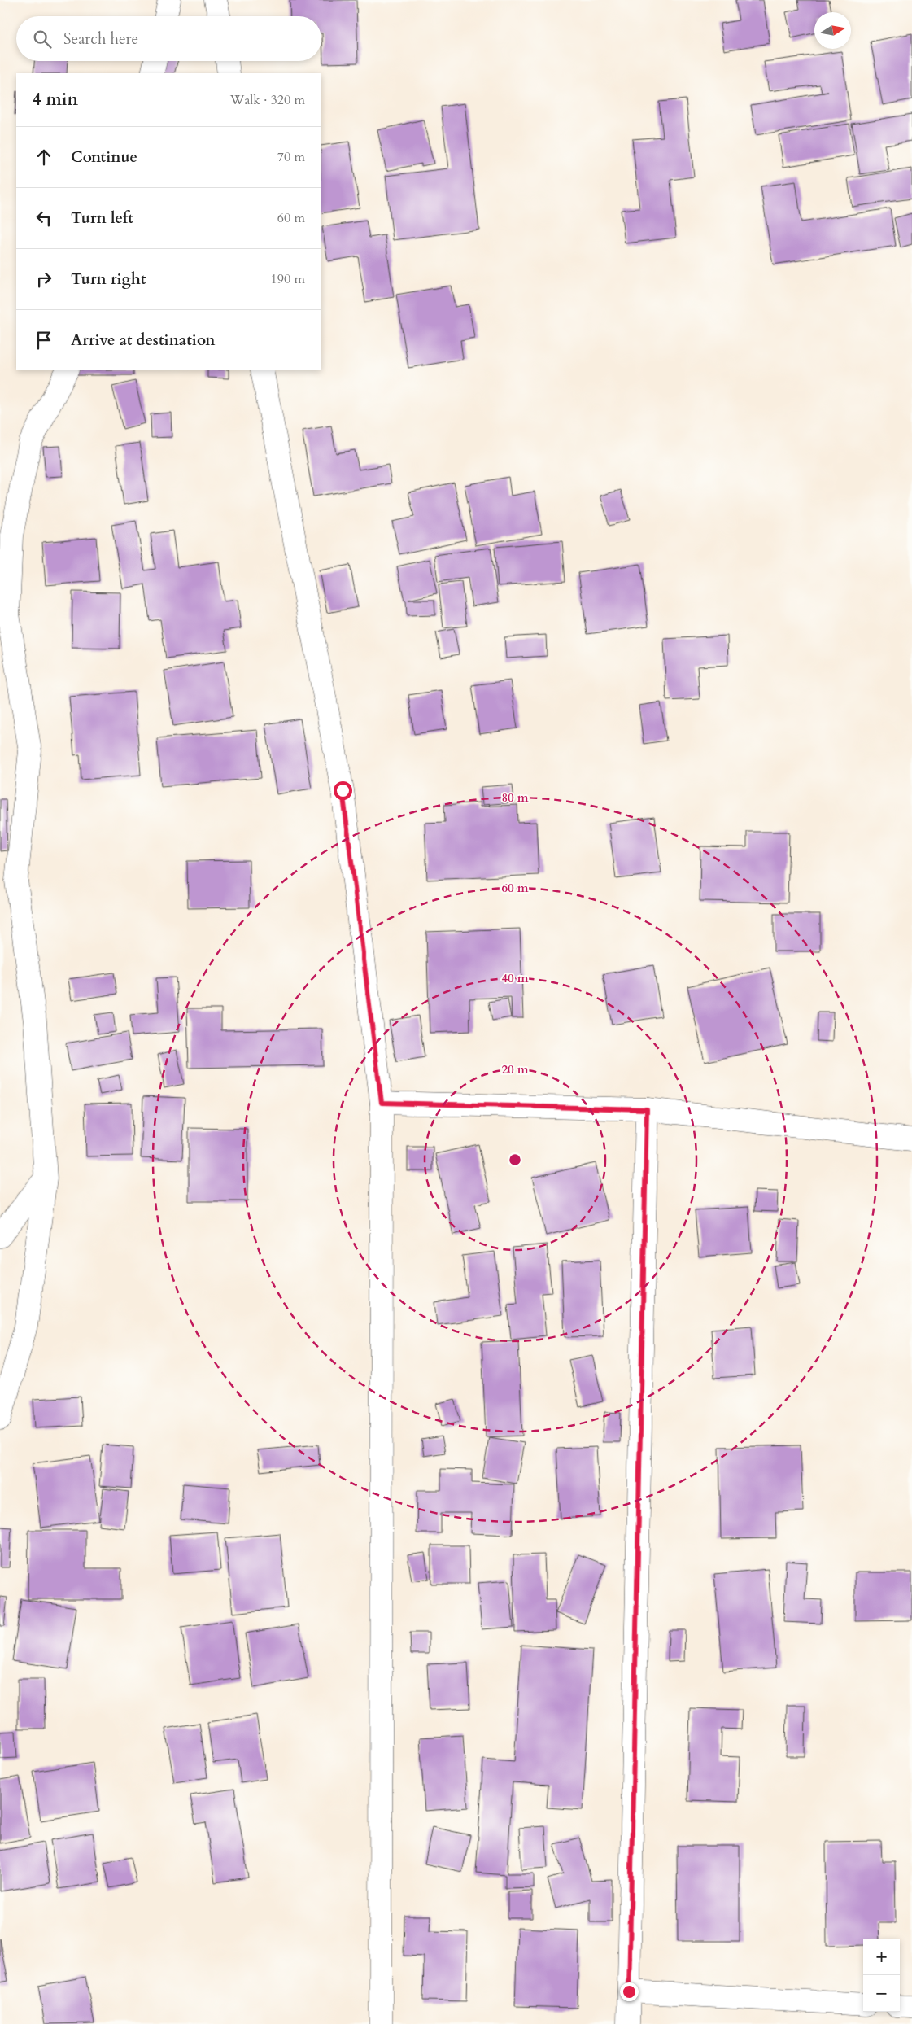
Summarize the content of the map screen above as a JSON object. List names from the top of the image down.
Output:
{
  "north": "right",
  "page": {
    "search": "Search here",
    "heading": ["4 min", "Walk · 320 m"],
    "list": [
      ["Continue", "70 m"],
      ["Turn left", "60 m"],
      ["Turn right", "190 m"],
      "Arrive at destination"
    ],
    "map_buttons": ["+", "−"]
  },
  "rings": [
    "80 m",
    "60 m",
    "40 m",
    "20 m"
  ]
}
